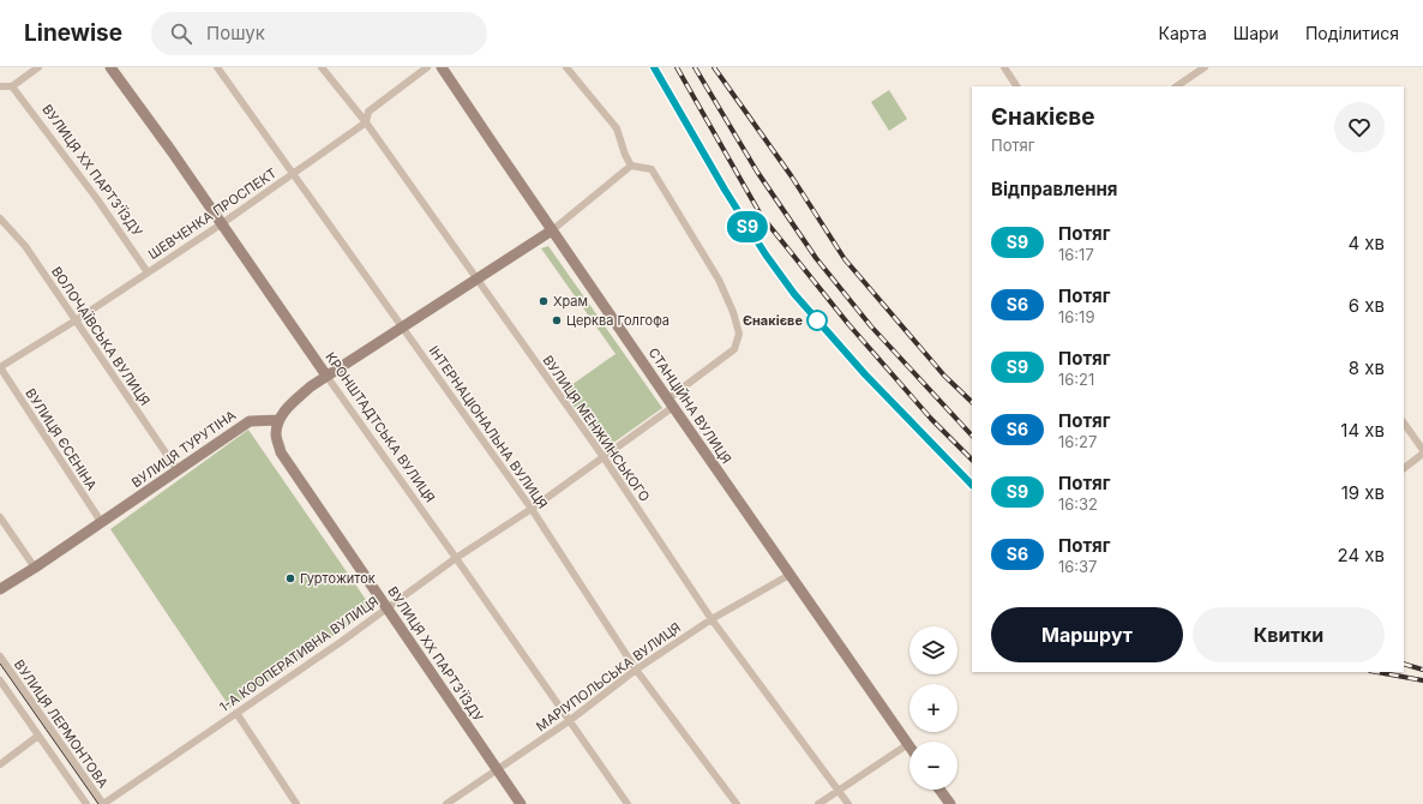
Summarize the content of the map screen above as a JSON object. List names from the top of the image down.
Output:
{
  "streets": {
    "street": [
      "ВУЛИЦЯ XX ПАРТЗ'ЇЗДУ",
      "ШЕВЧЕНКА ПРОСПЕКТ",
      "ВОЛОЧАЇВСЬКА ВУЛИЦЯ",
      "СТАНЦІЙНА ВУЛИЦЯ",
      "КРОНШТАДТСЬКА ВУЛИЦЯ",
      "ІНТЕРНАЦІОНАЛЬНА ВУЛИЦЯ",
      "ВУЛИЦЯ МЕНЖИНСЬКОГО",
      "ВУЛИЦЯ ЄСЕНІНА",
      "ВУЛИЦЯ ТУРУТІНА",
      "1-А КООПЕРАТИВНА ВУЛИЦЯ",
      "МАРІУПОЛЬСЬКА ВУЛИЦЯ",
      "ВУЛИЦЯ ЛЕРМОНТОВА"
    ]
  },
  "crossings": [
    ["ВУЛИЦЯ XX ПАРТЗ'ЇЗДУ", "ШЕВЧЕНКА ПРОСПЕКТ"],
    ["ВУЛИЦЯ XX ПАРТЗ'ЇЗДУ", "ВУЛИЦЯ ТУРУТІНА"],
    ["ВУЛИЦЯ XX ПАРТЗ'ЇЗДУ", "1-А КООПЕРАТИВНА ВУЛИЦЯ"],
    ["ВУЛИЦЯ XX ПАРТЗ'ЇЗДУ", "МАРІУПОЛЬСЬКА ВУЛИЦЯ"],
    ["ШЕВЧЕНКА ПРОСПЕКТ", "ВОЛОЧАЇВСЬКА ВУЛИЦЯ"],
    ["ШЕВЧЕНКА ПРОСПЕКТ", "КРОНШТАДТСЬКА ВУЛИЦЯ"],
    ["ШЕВЧЕНКА ПРОСПЕКТ", "ІНТЕРНАЦІОНАЛЬНА ВУЛИЦЯ"],
    ["ШЕВЧЕНКА ПРОСПЕКТ", "ВУЛИЦЯ МЕНЖИНСЬКОГО"],
    ["ШЕВЧЕНКА ПРОСПЕКТ", "ВУЛИЦЯ ЄСЕНІНА"],
    ["ВОЛОЧАЇВСЬКА ВУЛИЦЯ", "ВУЛИЦЯ ТУРУТІНА"],
    ["СТАНЦІЙНА ВУЛИЦЯ", "1-А КООПЕРАТИВНА ВУЛИЦЯ"],
    ["СТАНЦІЙНА ВУЛИЦЯ", "МАРІУПОЛЬСЬКА ВУЛИЦЯ"],
    ["КРОНШТАДТСЬКА ВУЛИЦЯ", "1-А КООПЕРАТИВНА ВУЛИЦЯ"],
    ["КРОНШТАДТСЬКА ВУЛИЦЯ", "МАРІУПОЛЬСЬКА ВУЛИЦЯ"],
    ["ІНТЕРНАЦІОНАЛЬНА ВУЛИЦЯ", "1-А КООПЕРАТИВНА ВУЛИЦЯ"],
    ["ІНТЕРНАЦІОНАЛЬНА ВУЛИЦЯ", "МАРІУПОЛЬСЬКА ВУЛИЦЯ"],
    ["ВУЛИЦЯ МЕНЖИНСЬКОГО", "1-А КООПЕРАТИВНА ВУЛИЦЯ"],
    ["ВУЛИЦЯ МЕНЖИНСЬКОГО", "МАРІУПОЛЬСЬКА ВУЛИЦЯ"],
    ["ВУЛИЦЯ ЄСЕНІНА", "ВУЛИЦЯ ТУРУТІНА"],
    ["1-А КООПЕРАТИВНА ВУЛИЦЯ", "ВУЛИЦЯ ЛЕРМОНТОВА"]
  ],
  "places": [
    "Храм",
    "Церква Голгофа",
    "Єнакієве",
    "Гуртожиток"
  ],
  "page": {
    "header": "Linewise",
    "search": "Пошук",
    "nav": ["Карта", "Шари", "Поділитися"],
    "on_map": "S9",
    "heading": [
      ["Єнакієве", "Потяг"],
      "Відправлення"
    ],
    "list": [
      {
        "mark": "S9",
        "name": "Потяг",
        "note": "16:17",
        "value": "4 хв"
      },
      {
        "mark": "S6",
        "name": "Потяг",
        "note": "16:19",
        "value": "6 хв"
      },
      {
        "mark": "S9",
        "name": "Потяг",
        "note": "16:21",
        "value": "8 хв"
      },
      {
        "mark": "S6",
        "name": "Потяг",
        "note": "16:27",
        "value": "14 хв"
      },
      {
        "mark": "S9",
        "name": "Потяг",
        "note": "16:32",
        "value": "19 хв"
      },
      {
        "mark": "S6",
        "name": "Потяг",
        "note": "16:37",
        "value": "24 хв"
      }
    ],
    "buttons": ["Маршрут", "Квитки"],
    "map_buttons": ["+", "−"]
  }
}
